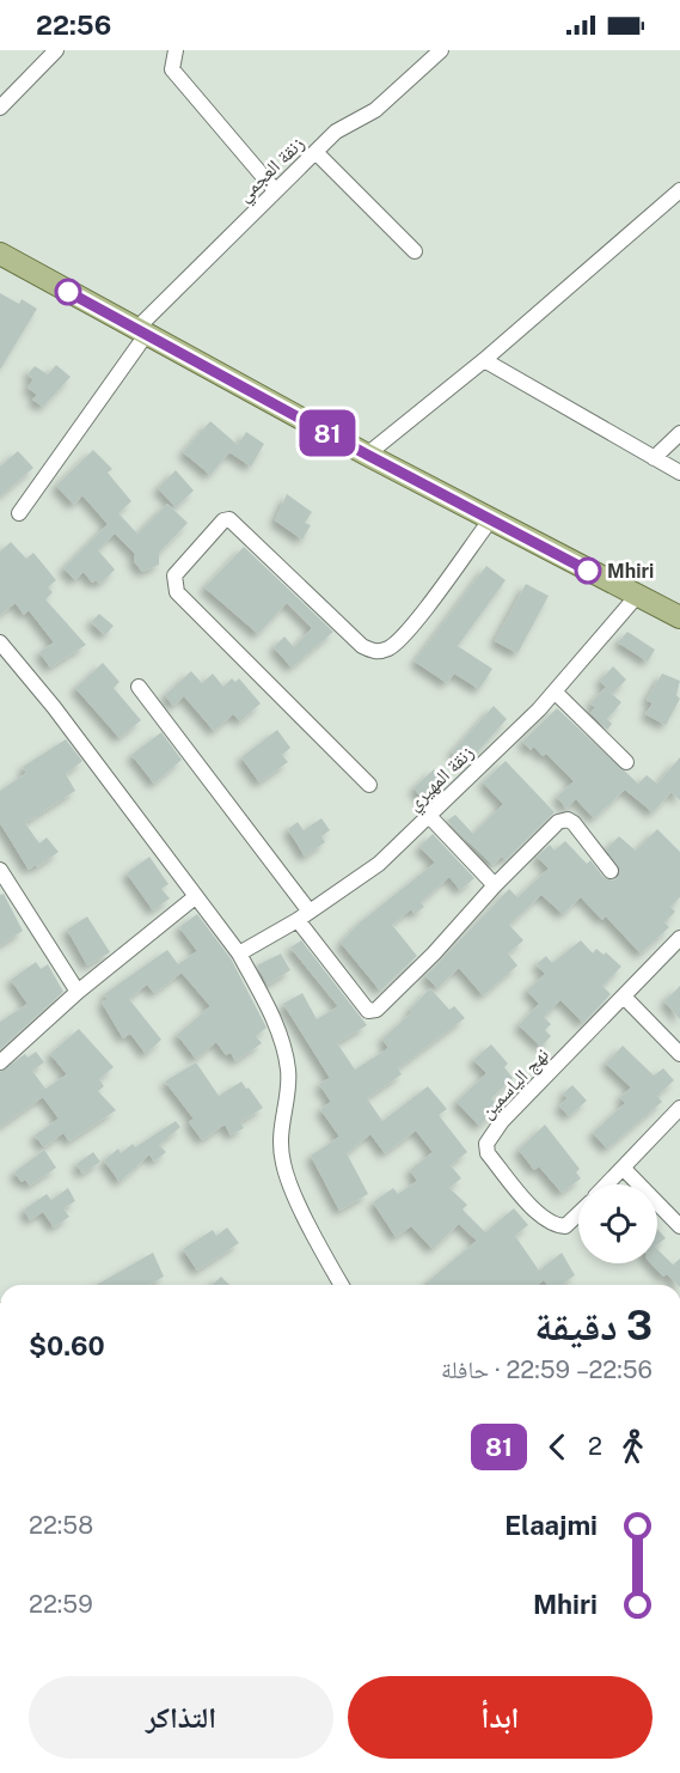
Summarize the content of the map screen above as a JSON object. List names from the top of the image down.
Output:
{
  "streets": {
    "street": ["زنقة العجمي", "زنقة المهيري", "نهج الياسمين"]
  },
  "places": ["Mhiri"],
  "lines": ["bus line 81"],
  "page": {
    "status": "22:56",
    "on_map": "81",
    "heading": ["3 دقيقة", "22:56 – 22:59 · حافلة", "$0.60"],
    "legs": ["2", "81"],
    "list": [
      {
        "name": "Elaajmi",
        "value": "22:58"
      },
      {
        "name": "Mhiri",
        "value": "22:59"
      }
    ],
    "buttons": ["ابدأ", "التذاكر"]
  }
}
